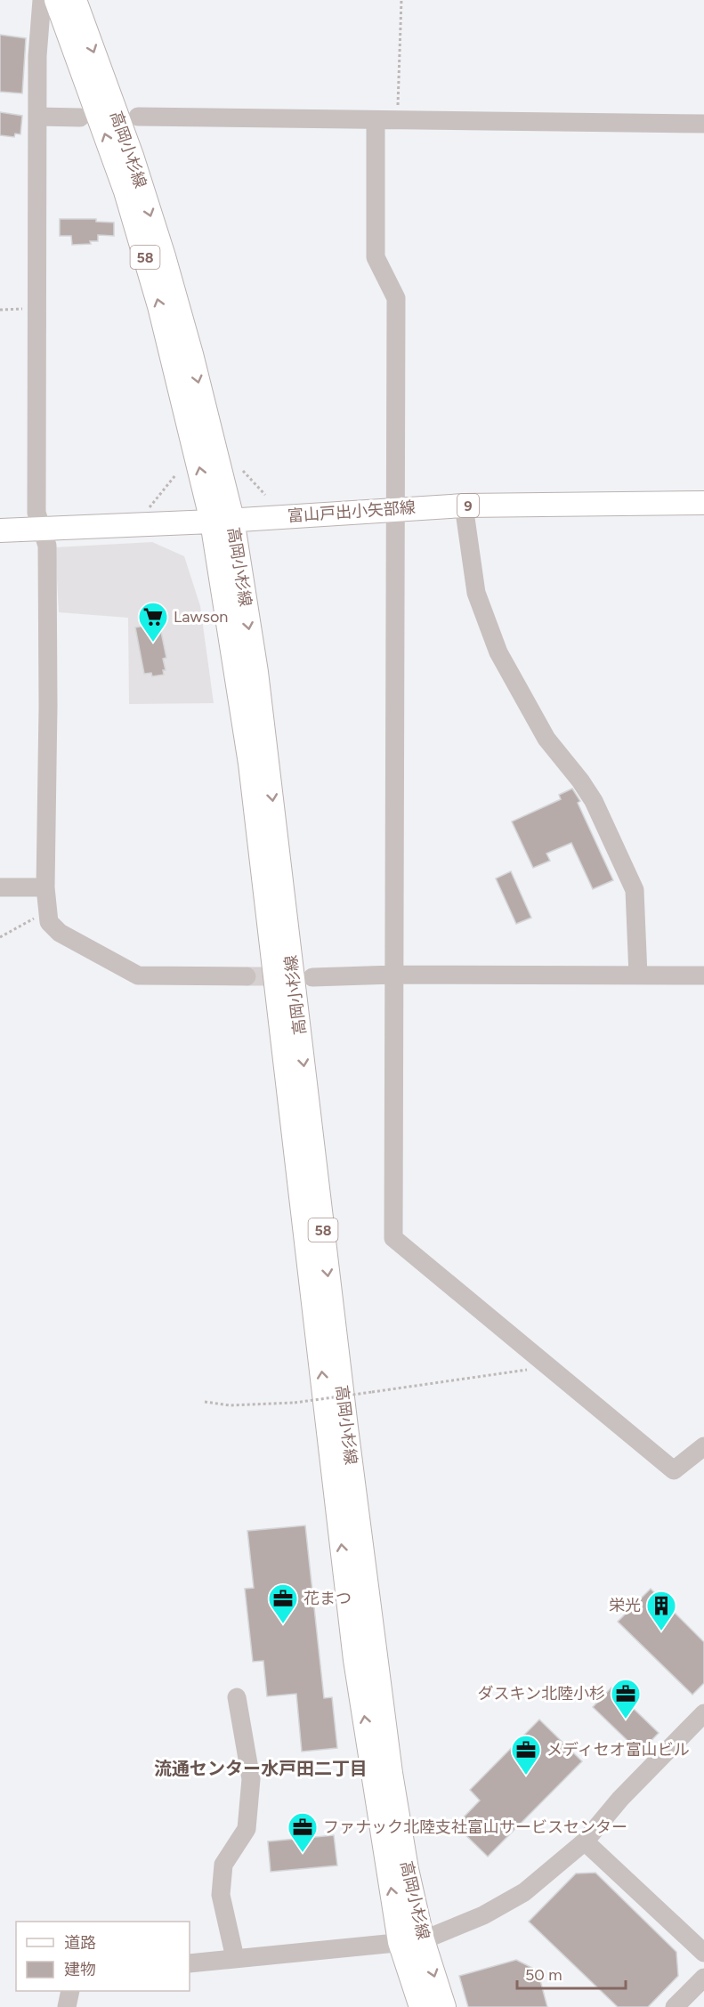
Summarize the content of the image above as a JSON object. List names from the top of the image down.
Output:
{
  "streets": {
    "main road": [
      "高岡小杉線",
      "58",
      "9",
      "富山戸出小矢部線"
    ]
  },
  "crossings": [
    ["高岡小杉線", "富山戸出小矢部線"]
  ],
  "districts": ["流通センター水戸田二丁目"],
  "places": {
    "supermarket": ["Lawson"],
    "office": [
      "花まつ",
      "ダスキン北陸小杉",
      "メディセオ富山ビル",
      "ファナック北陸支社富山サービスセンター"
    ],
    "building": ["栄光"]
  },
  "legend": ["道路", "建物"],
  "scale_bar": "50 m"
}
